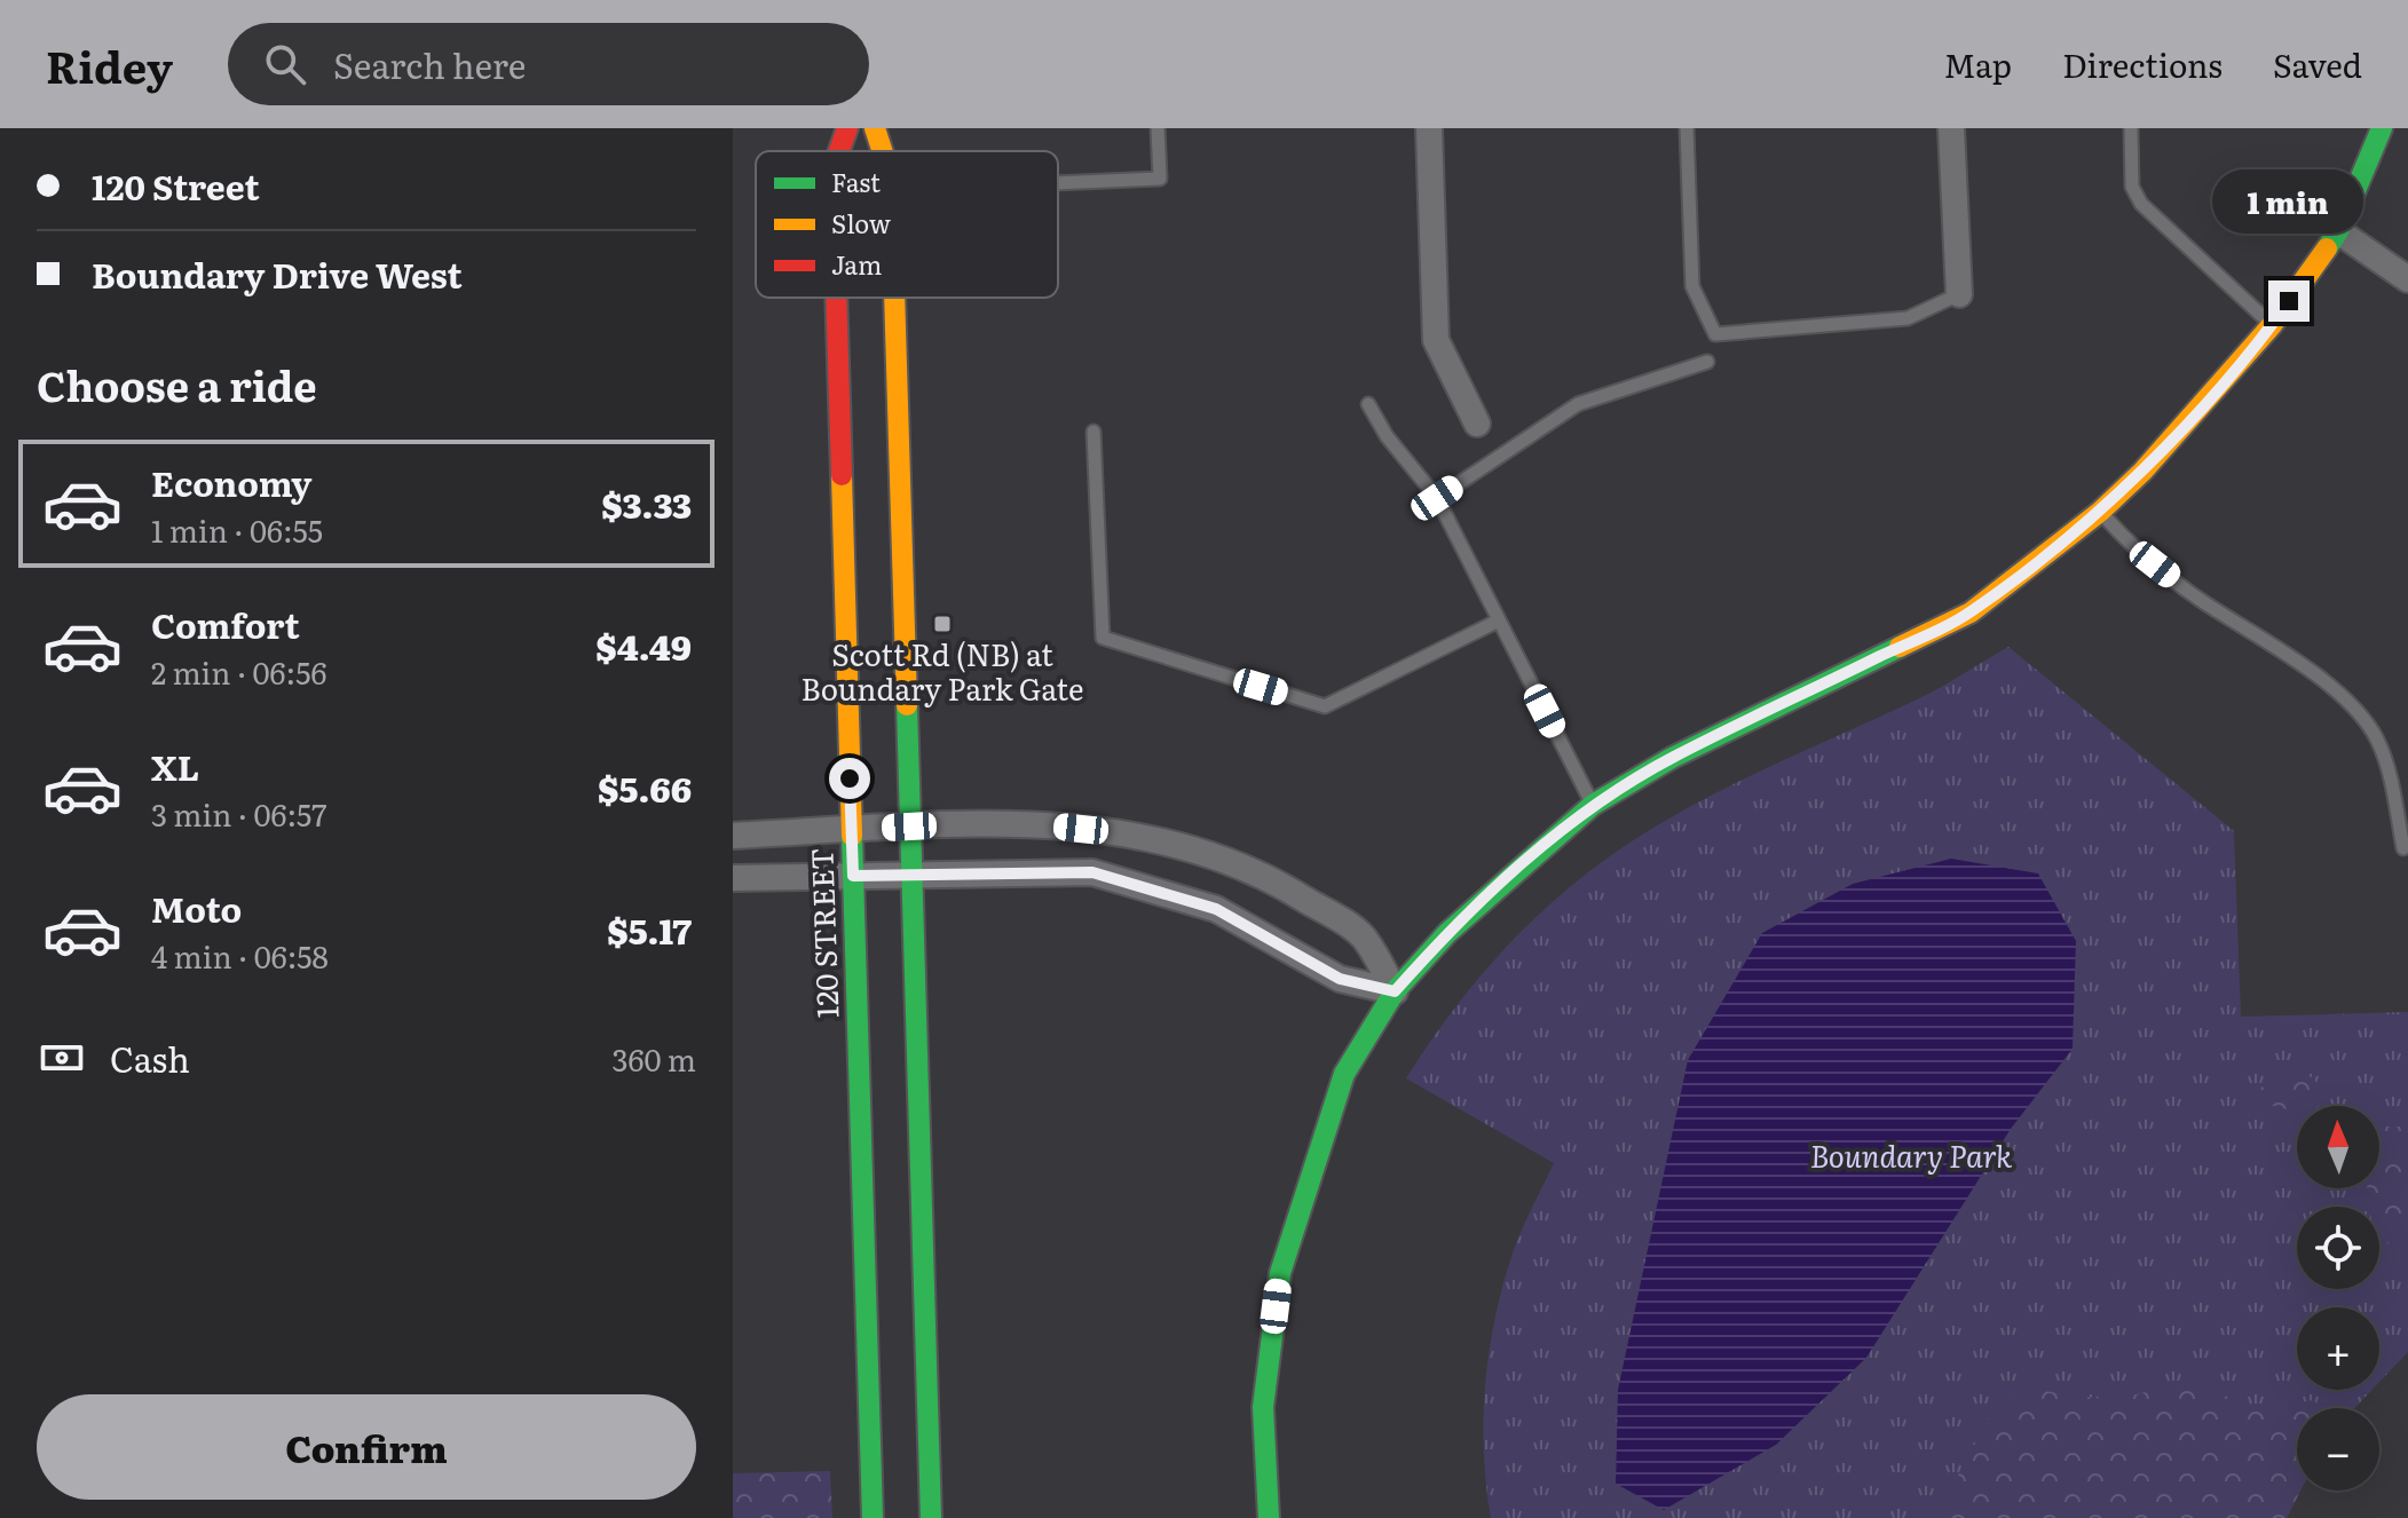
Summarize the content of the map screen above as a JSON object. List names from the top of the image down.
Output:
{
  "streets": {
    "main road": ["120 STREET"]
  },
  "parks": ["Boundary Park"],
  "places": {
    "transit": ["Scott Rd (NB) at Boundary Park Gate"]
  },
  "legend": ["Fast", "Slow", "Jam"],
  "north": "top",
  "page": {
    "header": "Ridey",
    "search": "Search here",
    "nav": ["Map", "Directions", "Saved"],
    "banner": ["120 Street", "Boundary Drive West"],
    "bubble": "1 min",
    "heading": "Choose a ride",
    "list": [
      {
        "name": "Economy",
        "note": "1 min · 06:55",
        "value": "$3.33"
      },
      {
        "name": "Comfort",
        "note": "2 min · 06:56",
        "value": "$4.49"
      },
      {
        "name": "XL",
        "note": "3 min · 06:57",
        "value": "$5.66"
      },
      {
        "name": "Moto",
        "note": "4 min · 06:58",
        "value": "$5.17"
      }
    ],
    "pay": ["Cash", "360 m"],
    "map_buttons": ["+", "−"],
    "buttons": "Confirm"
  }
}
